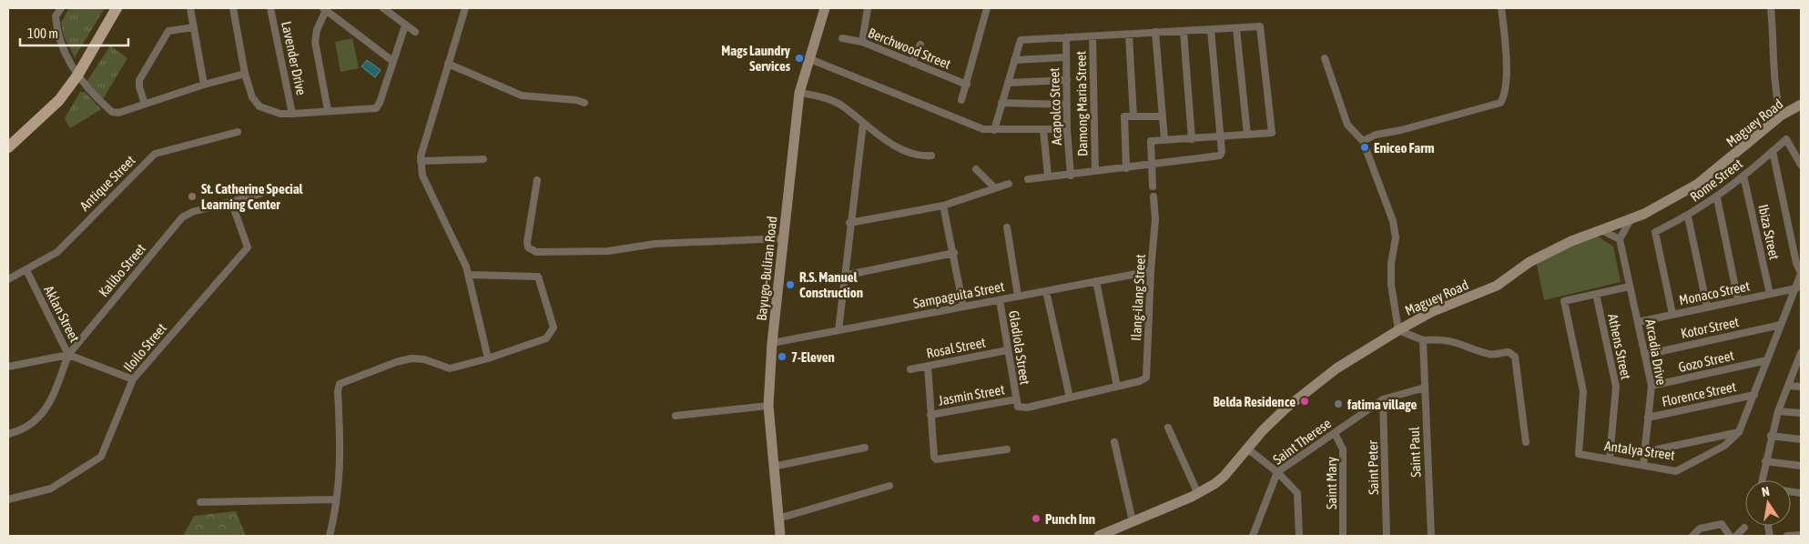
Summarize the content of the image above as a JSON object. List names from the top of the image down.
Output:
{
  "streets": {
    "street": [
      "Berchwood Street",
      "Lavender Drive",
      "Damong Maria Street",
      "Acapolco Street",
      "Maguey Road",
      "Rome Street",
      "Antique Street",
      "Ibiza Street",
      "Bayugo-Buliran Road",
      "Kalibo Street",
      "Monaco Street",
      "Sampaguita Street",
      "Ilang-ilang Street",
      "Aklan Street",
      "Kotor Street",
      "Athens Street",
      "Iloilo Street",
      "Rosal Street",
      "Gladiola Street",
      "Arcadia Drive",
      "Gozo Street",
      "Florence Street",
      "Jasmin Street",
      "Saint Therese",
      "Antalya Street",
      "Saint Paul",
      "Saint Peter",
      "Saint Mary"
    ]
  },
  "crossings": [
    ["Rome Street", "Ibiza Street"],
    ["Rome Street", "Monaco Street"],
    ["Antique Street", "Aklan Street"],
    ["Ibiza Street", "Monaco Street"],
    ["Bayugo-Buliran Road", "Sampaguita Street"],
    ["Kalibo Street", "Aklan Street"],
    ["Kalibo Street", "Iloilo Street"],
    ["Monaco Street", "Arcadia Drive"],
    ["Monaco Street", "Antalya Street"],
    ["Sampaguita Street", "Ilang-ilang Street"],
    ["Sampaguita Street", "Gladiola Street"],
    ["Aklan Street", "Iloilo Street"],
    ["Kotor Street", "Arcadia Drive"],
    ["Kotor Street", "Antalya Street"],
    ["Athens Street", "Antalya Street"],
    ["Rosal Street", "Gladiola Street"],
    ["Gladiola Street", "Jasmin Street"],
    ["Arcadia Drive", "Gozo Street"],
    ["Arcadia Drive", "Florence Street"],
    ["Arcadia Drive", "Antalya Street"],
    ["Gozo Street", "Antalya Street"],
    ["Florence Street", "Antalya Street"],
    ["Saint Therese", "Saint Paul"],
    ["Saint Therese", "Saint Peter"],
    ["Saint Therese", "Saint Mary"]
  ],
  "places": [
    "Mags Laundry Services",
    "Eniceo Farm",
    "St. Catherine Special Learning Center",
    "R.S. Manuel Construction",
    "7-Eleven",
    "Belda Residence",
    "fatima village",
    "Punch Inn"
  ],
  "scale_bar": "100 m",
  "north": "top"
}
